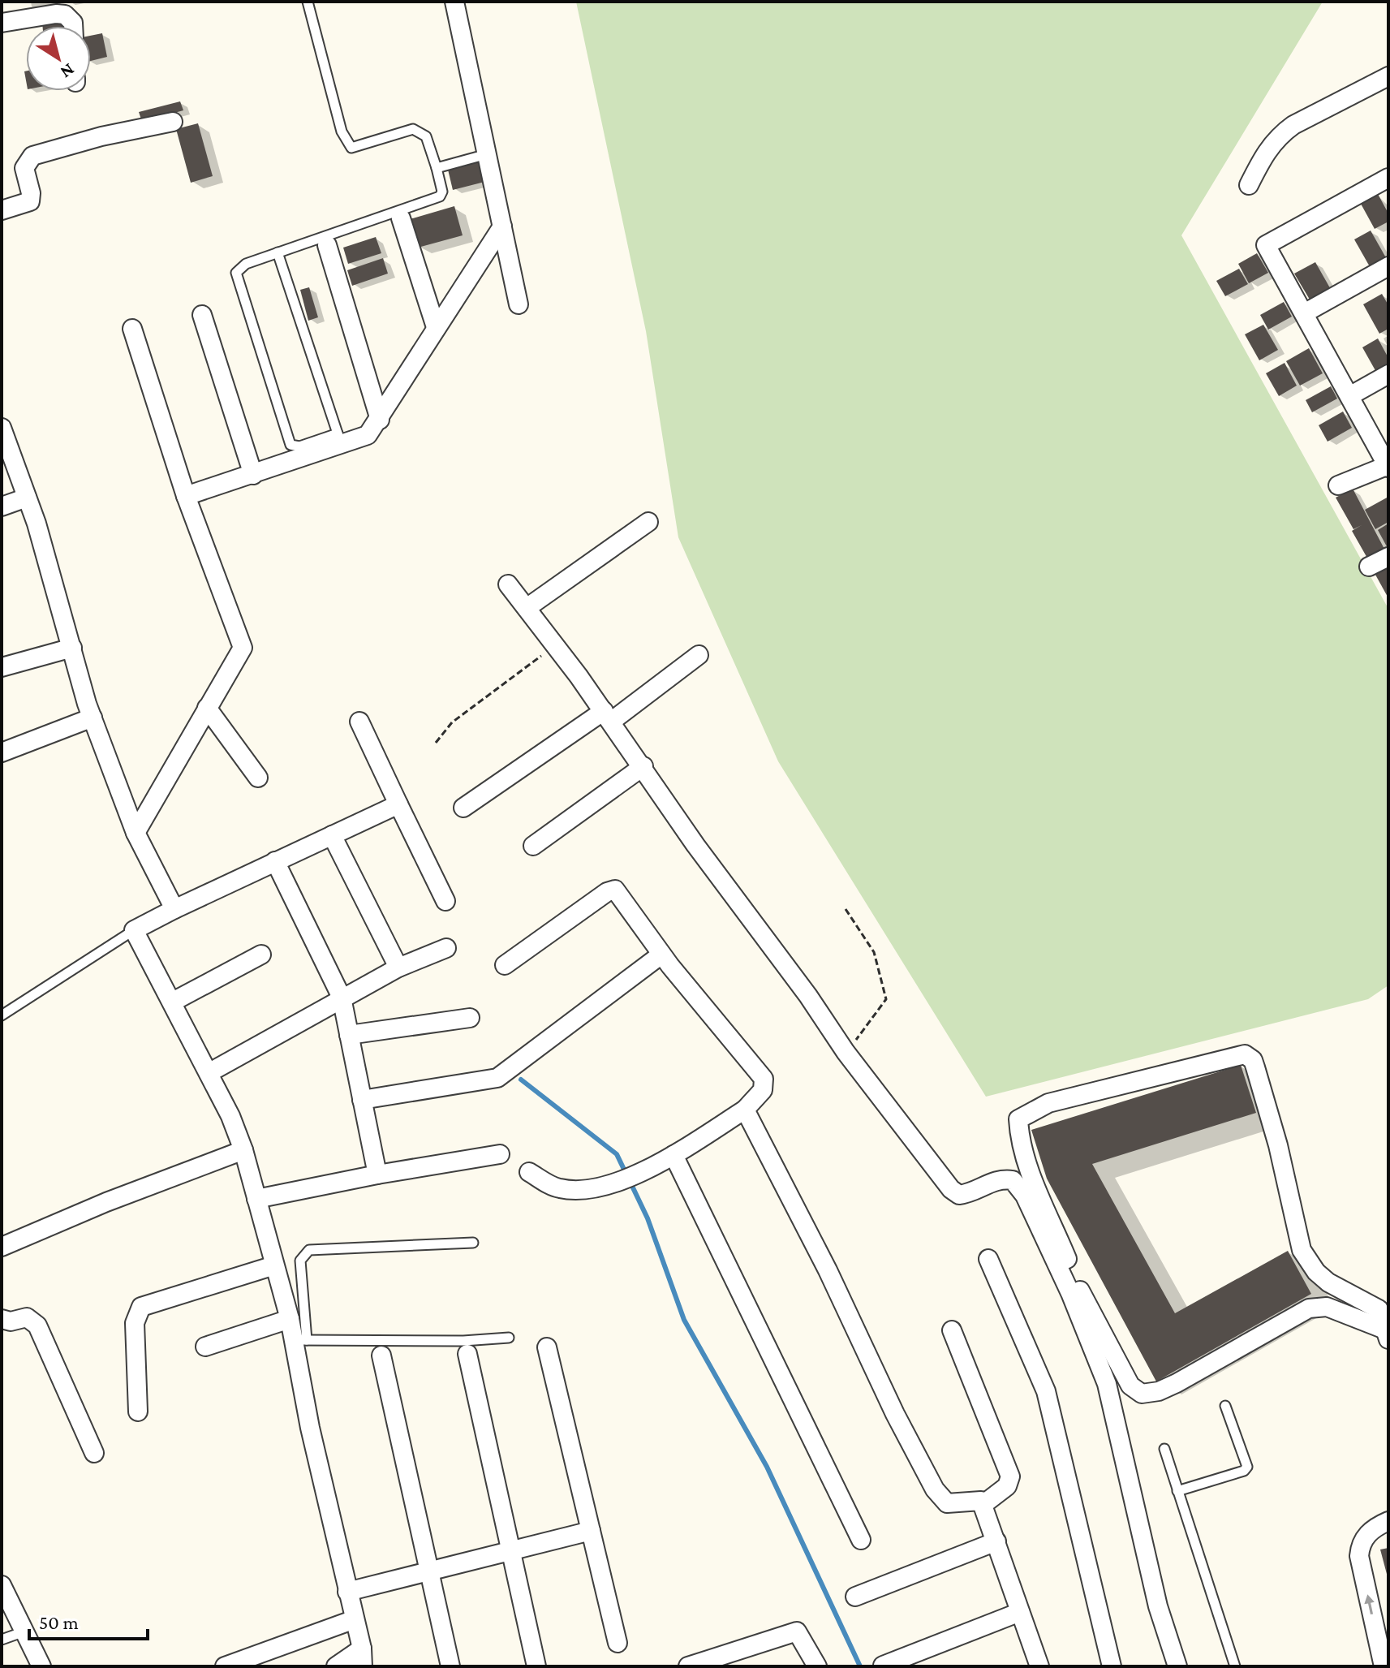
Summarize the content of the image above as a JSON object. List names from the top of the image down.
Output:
{
  "scale_bar": "50 m",
  "north": "bottom right"
}
